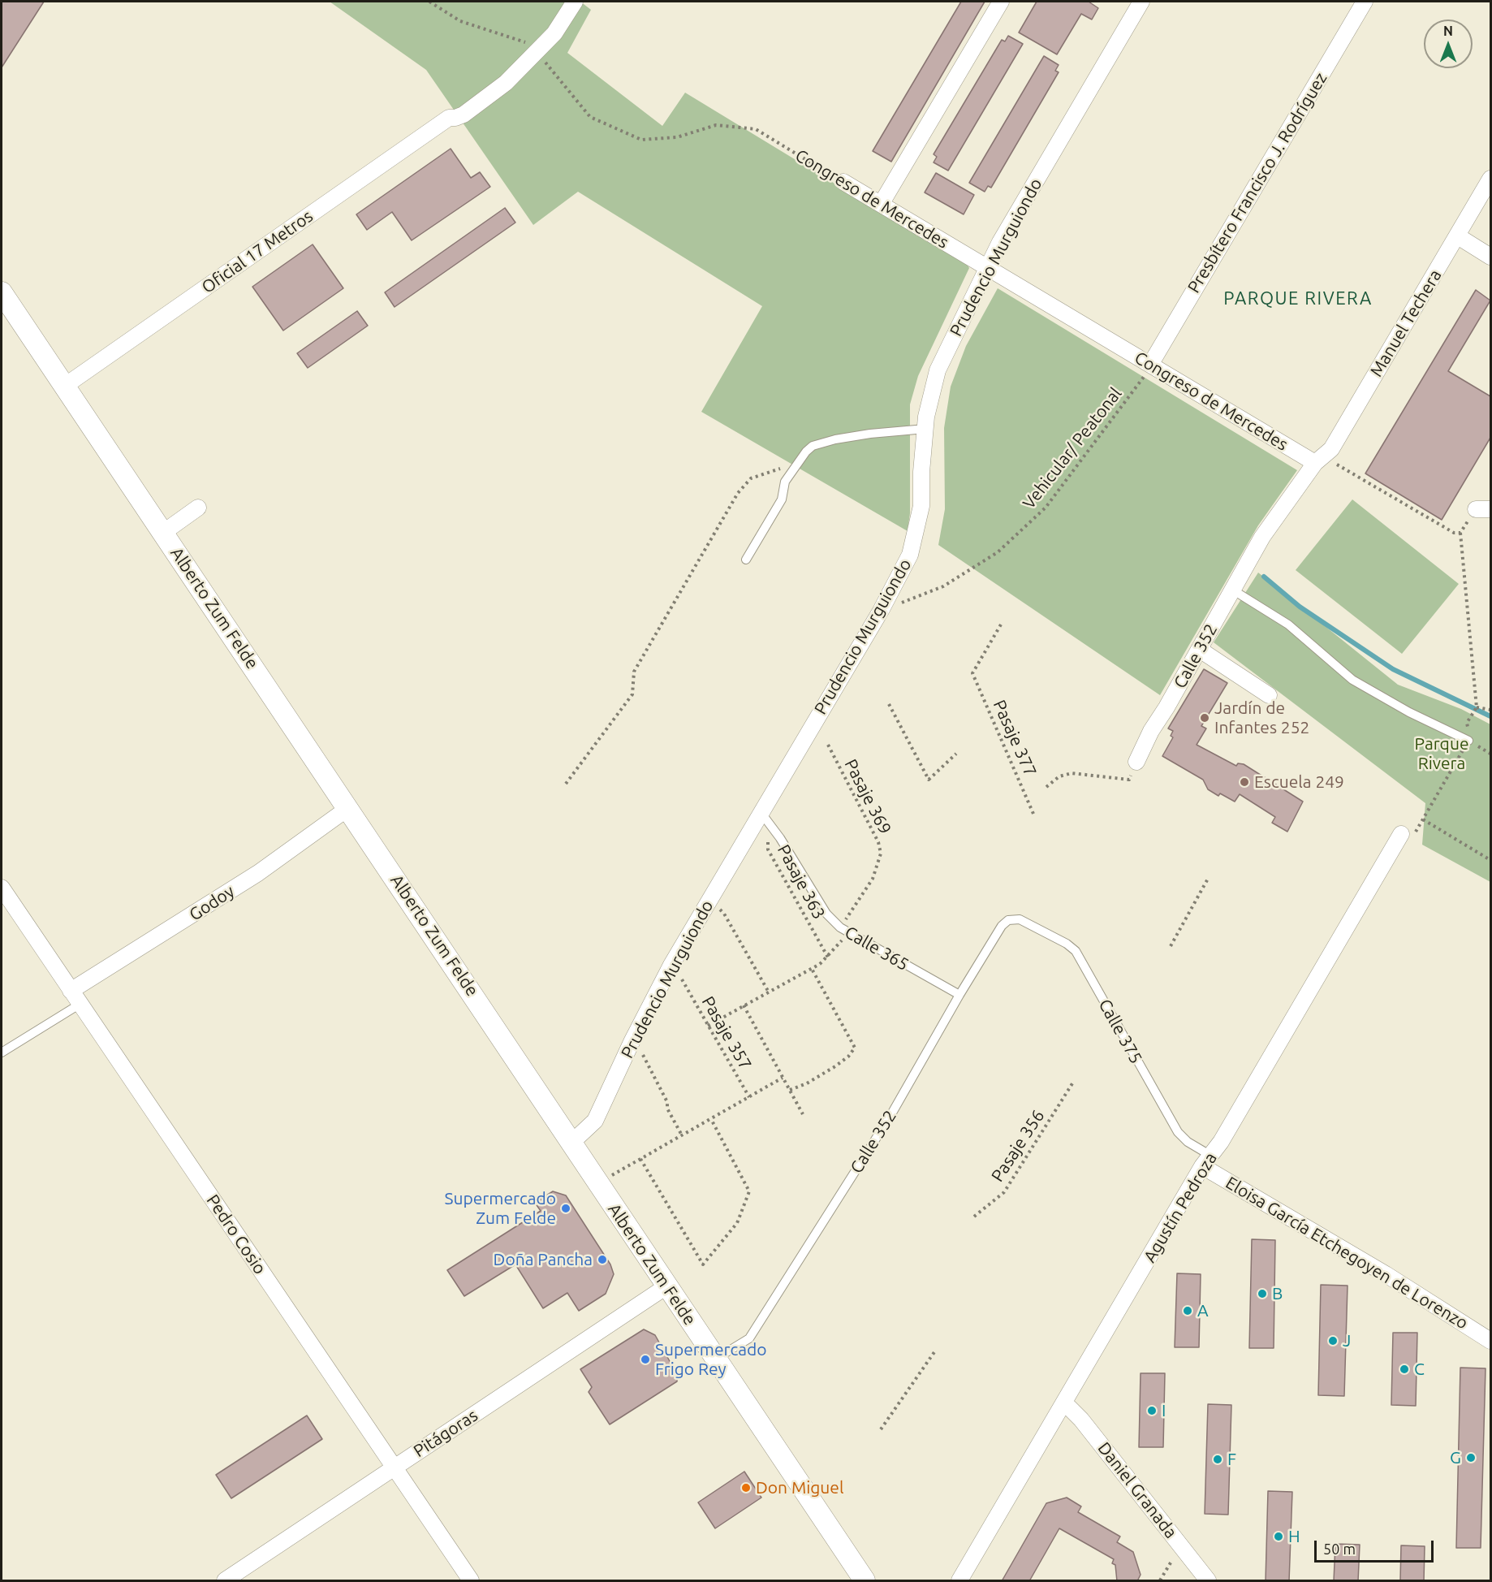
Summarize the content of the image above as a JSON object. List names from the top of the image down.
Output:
{
  "streets": {
    "street": [
      "Presbítero Francisco J. Rodríguez",
      "Congreso de Mercedes",
      "Oficial 17 Metros",
      "Prudencio Murguiondo",
      "Manuel Techera",
      "Alberto Zum Felde",
      "Calle 352",
      "Godoy",
      "Agustín Pedroza",
      "Pedro Cosio",
      "Eloisa García Etchegoyen de Lorenzo",
      "Pitágoras",
      "Daniel Granada"
    ],
    "lane": ["Calle 365", "Calle 375"],
    "path": [
      "Vehicular/ Peatonal",
      "Pasaje 377",
      "Pasaje 369",
      "Pasaje 363",
      "Pasaje 357",
      "Pasaje 356"
    ]
  },
  "crossings": [
    ["Presbítero Francisco J. Rodríguez", "Congreso de Mercedes"],
    ["Presbítero Francisco J. Rodríguez", "Vehicular/ Peatonal"],
    ["Congreso de Mercedes", "Oficial 17 Metros"],
    ["Congreso de Mercedes", "Prudencio Murguiondo"],
    ["Congreso de Mercedes", "Manuel Techera"],
    ["Congreso de Mercedes", "Vehicular/ Peatonal"],
    ["Congreso de Mercedes", "Calle 352"],
    ["Oficial 17 Metros", "Alberto Zum Felde"],
    ["Prudencio Murguiondo", "Vehicular/ Peatonal"],
    ["Prudencio Murguiondo", "Alberto Zum Felde"],
    ["Prudencio Murguiondo", "Calle 365"],
    ["Manuel Techera", "Calle 352"],
    ["Alberto Zum Felde", "Calle 352"],
    ["Alberto Zum Felde", "Godoy"],
    ["Alberto Zum Felde", "Pitágoras"],
    ["Calle 352", "Calle 365"],
    ["Calle 352", "Calle 375"],
    ["Pasaje 369", "Calle 365"],
    ["Godoy", "Pedro Cosio"],
    ["Calle 375", "Agustín Pedroza"],
    ["Calle 375", "Eloisa García Etchegoyen de Lorenzo"],
    ["Agustín Pedroza", "Eloisa García Etchegoyen de Lorenzo"],
    ["Agustín Pedroza", "Daniel Granada"],
    ["Pedro Cosio", "Pitágoras"]
  ],
  "districts": ["PARQUE RIVERA"],
  "parks": ["Parque Rivera"],
  "places": [
    "Jardín de Infantes 252",
    "Escuela 249",
    "Supermercado Zum Felde",
    "Doña Pancha",
    "B",
    "A",
    "J",
    "Supermercado Frigo Rey",
    "C",
    "I",
    "G",
    "F",
    "Don Miguel",
    "H"
  ],
  "scale_bar": "50 m",
  "north": "top"
}
